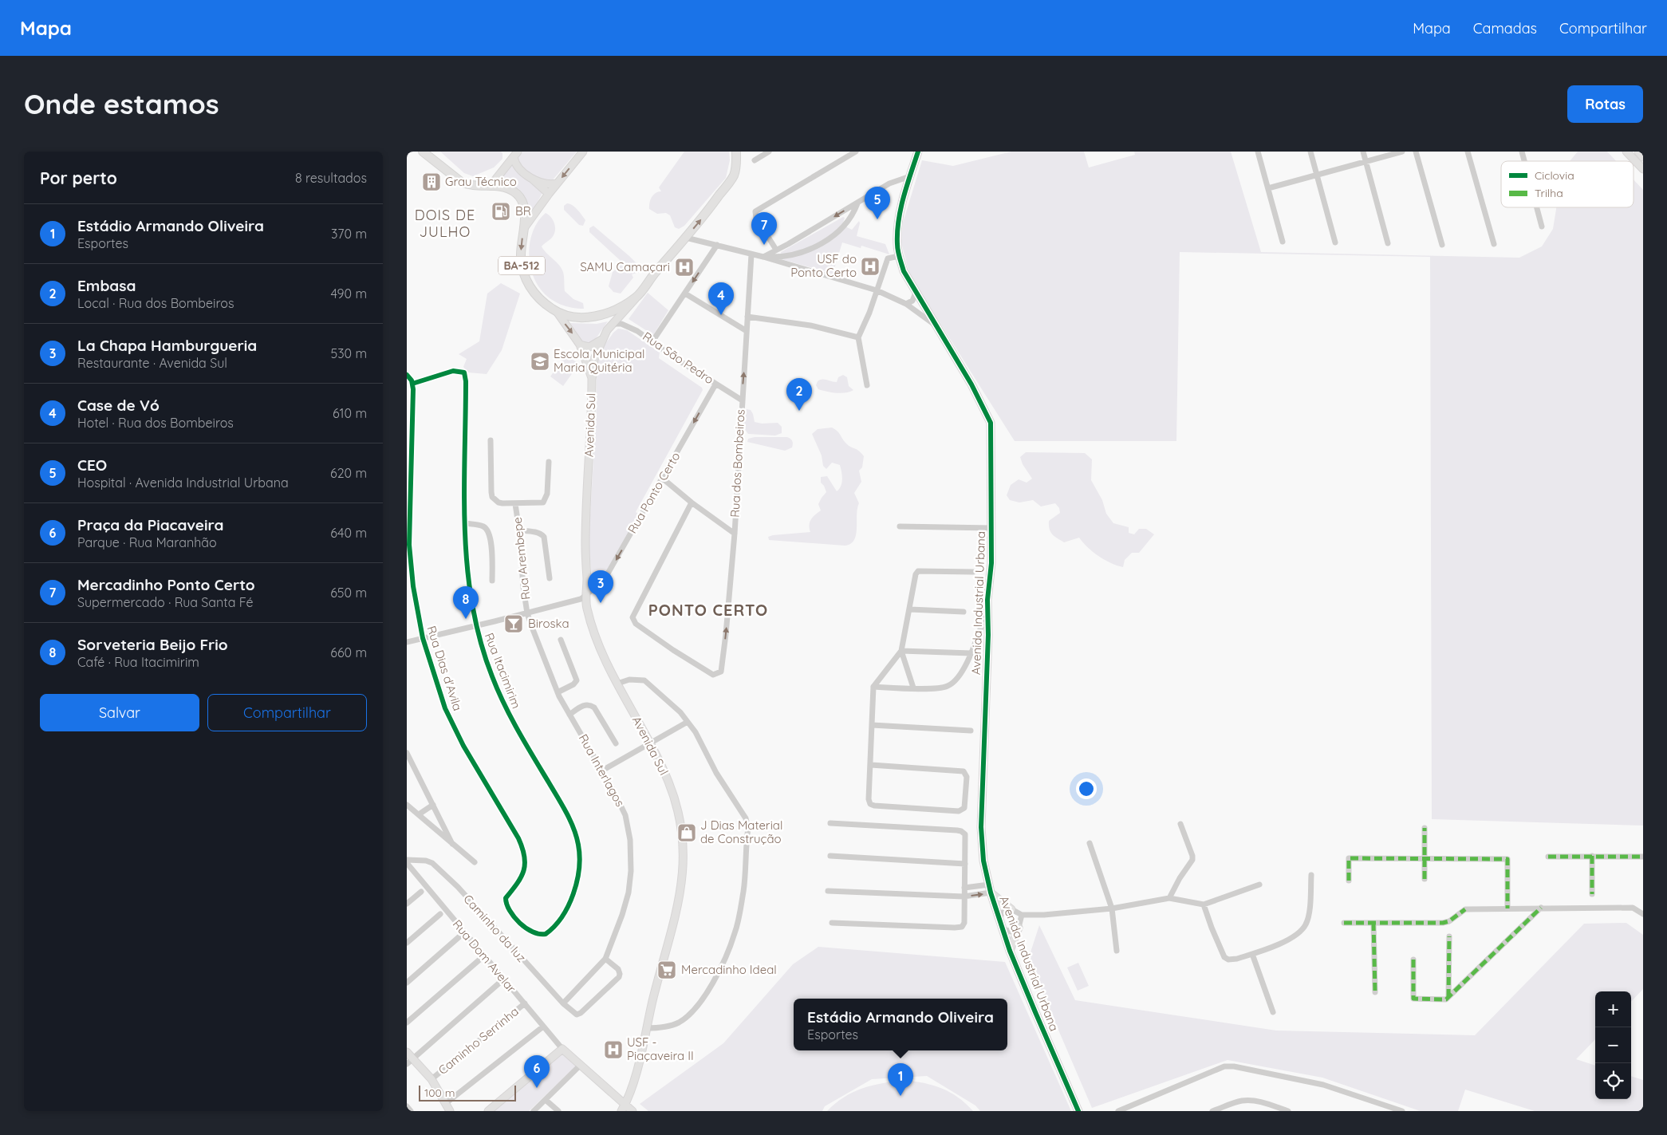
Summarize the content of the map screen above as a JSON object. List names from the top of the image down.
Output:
{
  "streets": {
    "main road": ["BA-512"],
    "street": [
      "Rua São Pedro",
      "Avenida Sul",
      "Rua dos Bombeiros",
      "Rua Ponto Certo",
      "Rua Arembepe",
      "Avenida Industrial Urbana",
      "Rua Dias d'Avila",
      "Rua Itacimirim",
      "Rua Interlagos",
      "Caminho da luz",
      "Rua Dom Avelar",
      "Caminho Serrinha"
    ]
  },
  "crossings": [
    ["BA-512", "Avenida Sul"],
    ["Rua São Pedro", "Avenida Sul"],
    ["Rua São Pedro", "Rua dos Bombeiros"],
    ["Rua São Pedro", "Rua Ponto Certo"],
    ["Avenida Sul", "Rua Ponto Certo"],
    ["Rua Ponto Certo", "Rua Arembepe"],
    ["Rua Ponto Certo", "Rua Dias d'Avila"],
    ["Rua Ponto Certo", "Rua Itacimirim"],
    ["Rua Ponto Certo", "Rua Interlagos"],
    ["Rua Arembepe", "Rua Interlagos"],
    ["Rua Dias d'Avila", "Rua Itacimirim"],
    ["Rua Interlagos", "Caminho da luz"],
    ["Rua Dom Avelar", "Caminho Serrinha"]
  ],
  "one_way": ["Rua Ponto Certo"],
  "districts": ["DOIS DE JULHO", "PONTO CERTO"],
  "places": {
    "building": ["Grau Técnico"],
    "fuel station": ["BR"],
    "hospital": ["USF do Ponto Certo", "SAMU Camaçari", "USF - Piaçaveira II"],
    "school or university": ["Escola Municipal Maria Quitéria"],
    "bar": ["Biroska"],
    "shop": ["J Dias Material de Construção"],
    "supermarket": ["Mercadinho Ideal"]
  },
  "legend": ["Ciclovia", "Trilha"],
  "scale_bar": "100 m",
  "page": {
    "header": "Mapa",
    "nav": ["Mapa", "Camadas", "Compartilhar"],
    "buttons": [
      "Rotas",
      ["Salvar", "Compartilhar"]
    ],
    "title": "Onde estamos",
    "heading": ["Por perto", "8 resultados"],
    "pins": [
      "5",
      "7",
      "4",
      "2",
      "3",
      "8",
      "6",
      "1"
    ],
    "list": [
      {
        "mark": "1",
        "name": "Estádio Armando Oliveira",
        "note": "Esportes",
        "value": "370 m"
      },
      {
        "mark": "2",
        "name": "Embasa",
        "note": "Local · Rua dos Bombeiros",
        "value": "490 m"
      },
      {
        "mark": "3",
        "name": "La Chapa Hamburgueria",
        "note": "Restaurante · Avenida Sul",
        "value": "530 m"
      },
      {
        "mark": "4",
        "name": "Case de Vó",
        "note": "Hotel · Rua dos Bombeiros",
        "value": "610 m"
      },
      {
        "mark": "5",
        "name": "CEO",
        "note": "Hospital · Avenida Industrial Urbana",
        "value": "620 m"
      },
      {
        "mark": "6",
        "name": "Praça da Piacaveira",
        "note": "Parque · Rua Maranhão",
        "value": "640 m"
      },
      {
        "mark": "7",
        "name": "Mercadinho Ponto Certo",
        "note": "Supermercado · Rua Santa Fé",
        "value": "650 m"
      },
      {
        "mark": "8",
        "name": "Sorveteria Beijo Frio",
        "note": "Café · Rua Itacimirim",
        "value": "660 m"
      }
    ],
    "map_buttons": ["+", "−"],
    "popup": ["Estádio Armando Oliveira", "Esportes"],
    "scale": "100 m"
  }
}
